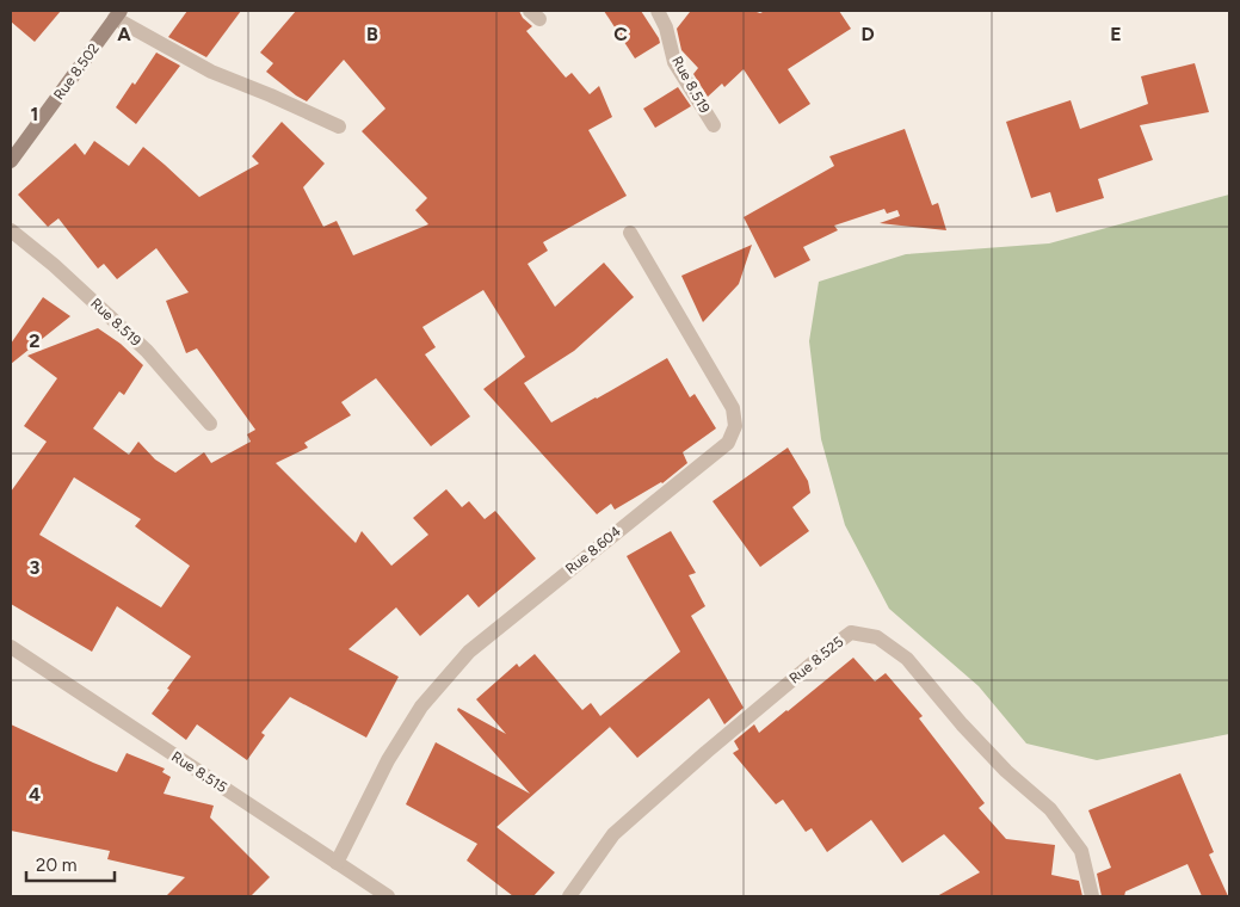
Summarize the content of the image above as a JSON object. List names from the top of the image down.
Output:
{
  "streets": {
    "main road": ["Rue 8.502"],
    "street": [
      "Rue 8.519",
      "Rue 8.604",
      "Rue 8.525",
      "Rue 8.515"
    ]
  },
  "crossings": [
    ["Rue 8.604", "Rue 8.515"]
  ],
  "scale_bar": "20 m",
  "grid": {
    "columns": [
      "A",
      "B",
      "C",
      "D",
      "E"
    ],
    "rows": [
      "1",
      "2",
      "3",
      "4"
    ]
  }
}
